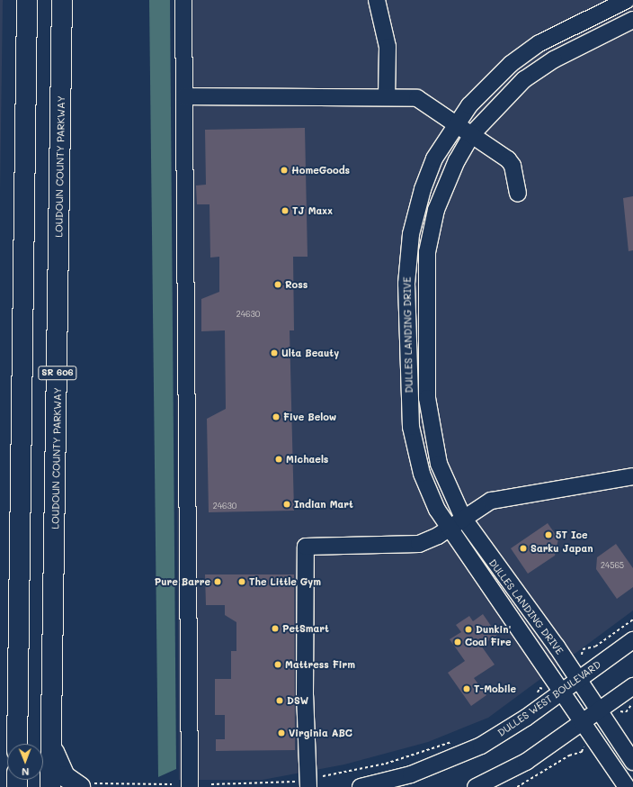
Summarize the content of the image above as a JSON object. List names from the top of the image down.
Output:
{
  "streets": {
    "main road": ["LOUDOUN COUNTY PARKWAY", "SR 606"],
    "street": ["DULLES LANDING DRIVE", "DULLES WEST BOULEVARD"]
  },
  "crossings": [
    ["DULLES LANDING DRIVE", "DULLES WEST BOULEVARD"]
  ],
  "places": [
    "HomeGoods",
    "TJ Maxx",
    "Ross",
    "Ulta Beauty",
    "Five Below",
    "Michaels",
    "Indian Mart",
    "5T Ice",
    "Sarku Japan",
    "Pure Barre",
    "The Little Gym",
    "PetSmart",
    "Dunkin'",
    "Coal Fire",
    "Mattress Firm",
    "T-Mobile",
    "DSW",
    "Virginia ABC"
  ],
  "house_numbers": ["24630", "24630", "24565"],
  "north": "bottom"
}
